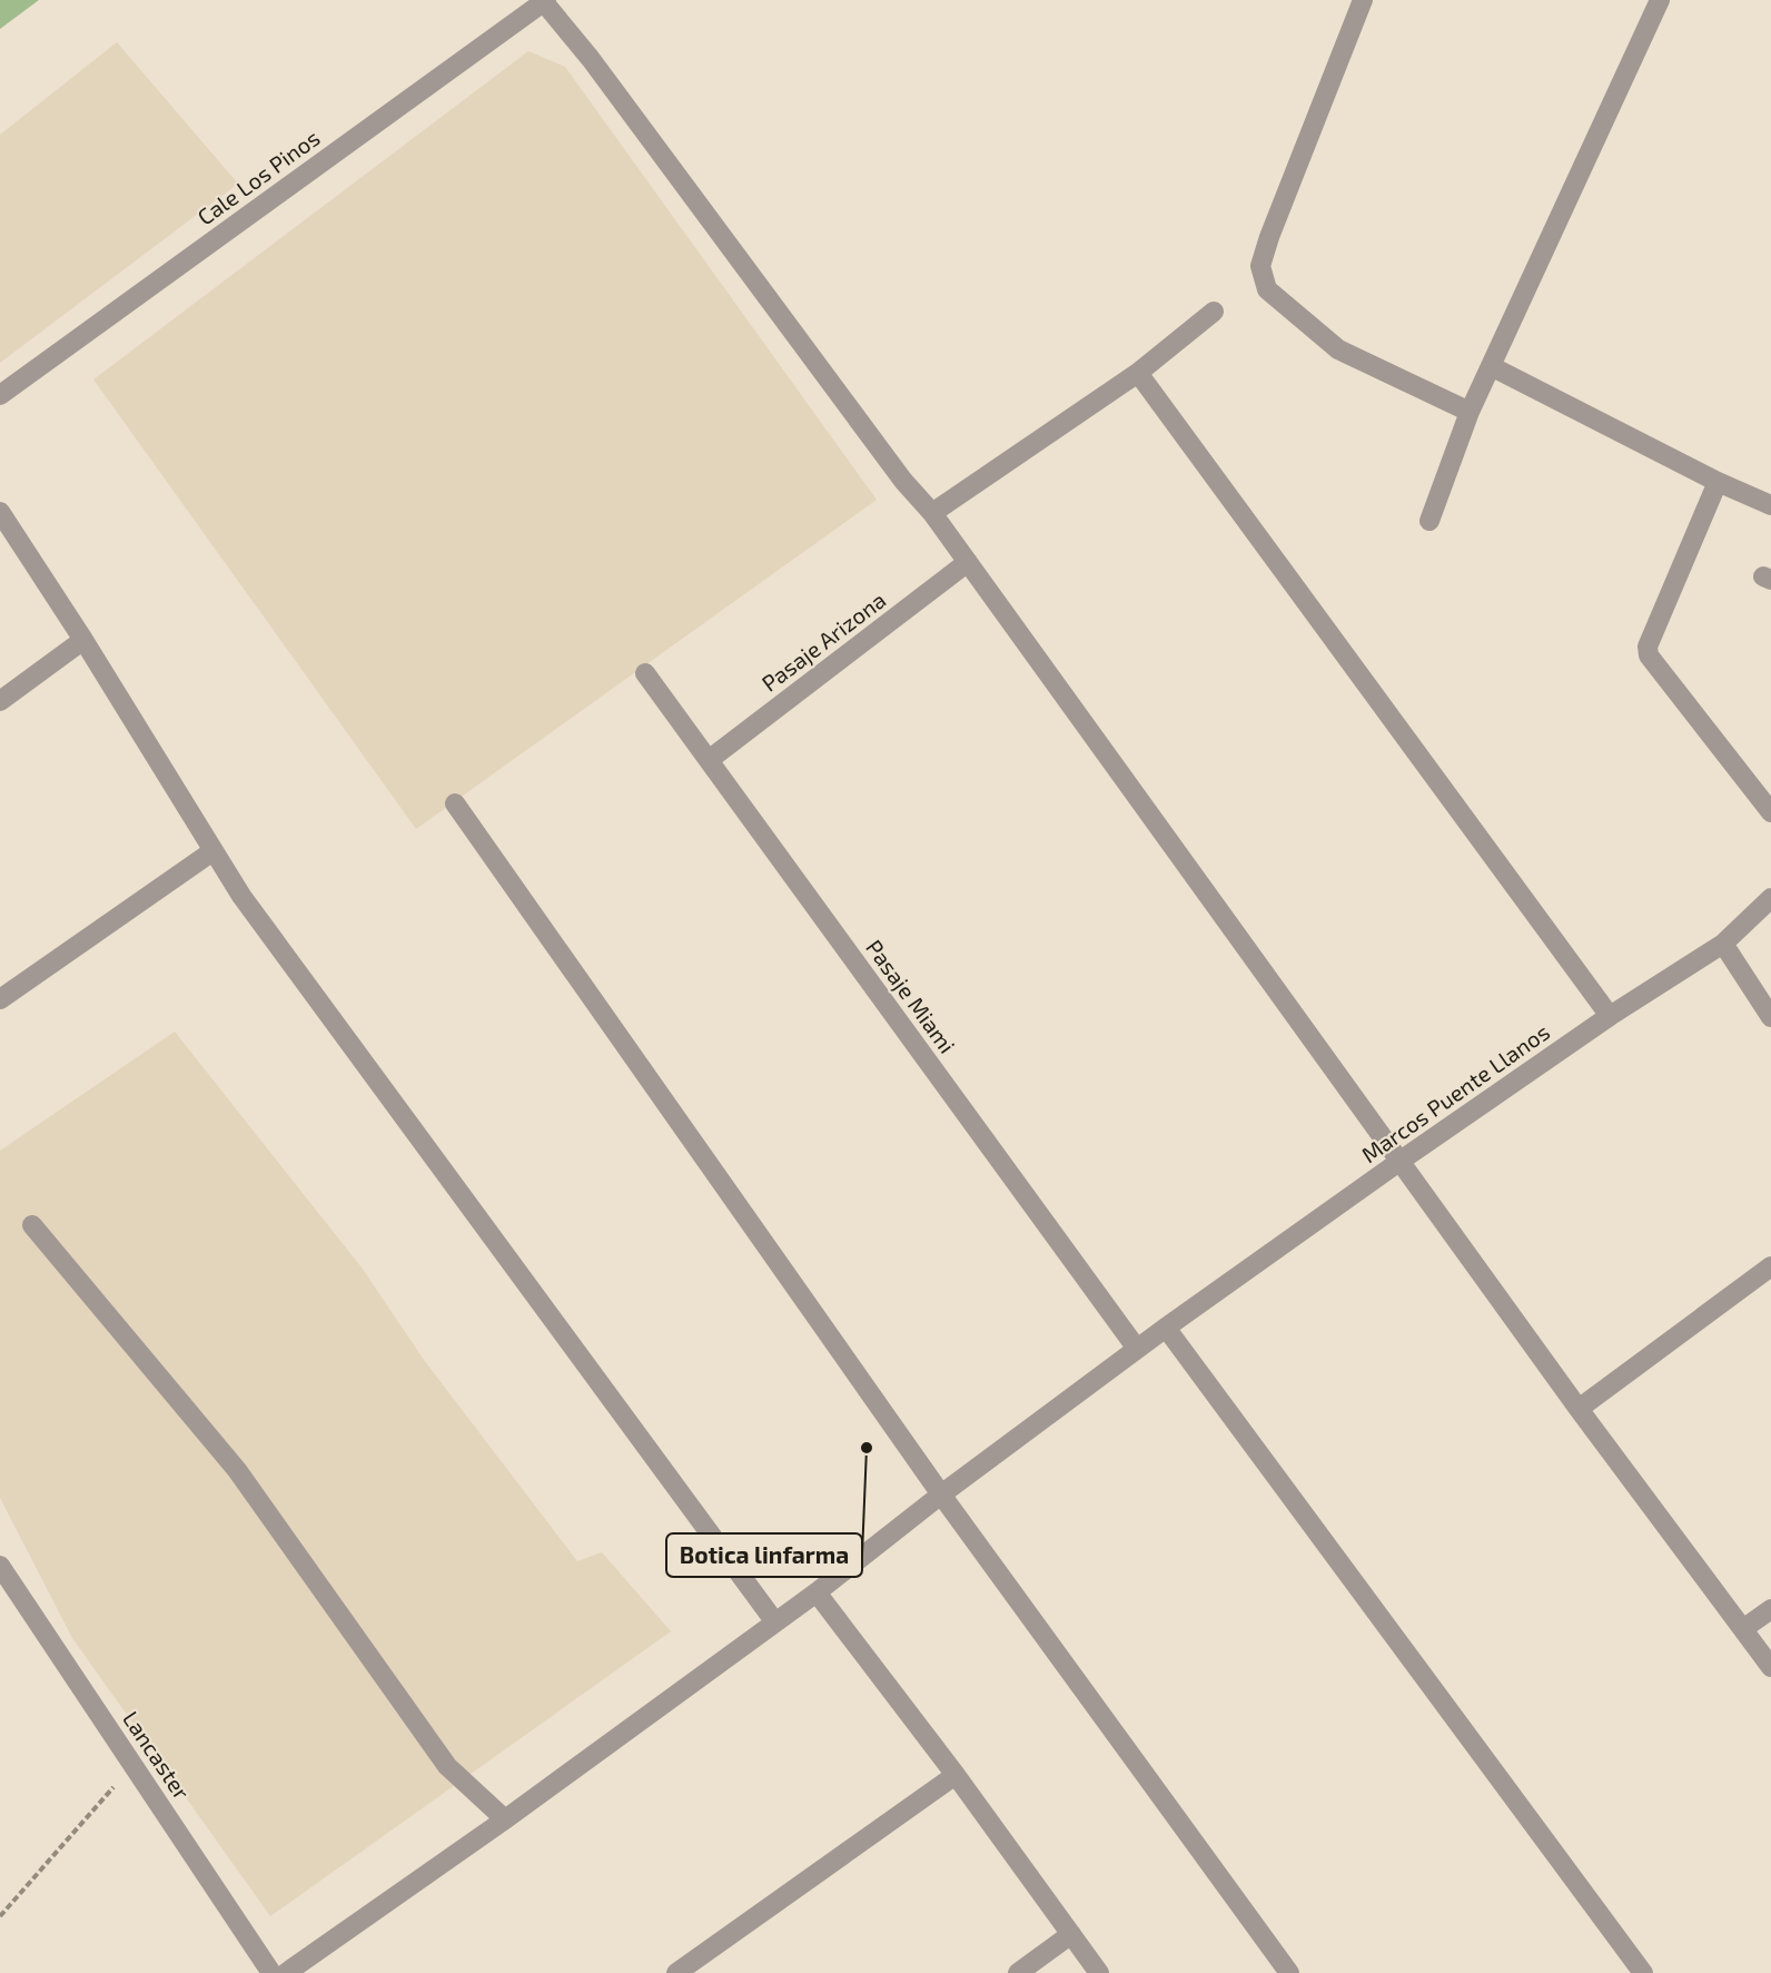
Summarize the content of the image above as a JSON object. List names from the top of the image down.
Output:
{
  "streets": {
    "street": [
      "Cale Los Pinos",
      "Pasaje Arizona",
      "Pasaje Miami",
      "Marcos Puente Llanos",
      "Lancaster"
    ]
  },
  "crossings": [
    ["Pasaje Arizona", "Pasaje Miami"],
    ["Pasaje Miami", "Marcos Puente Llanos"]
  ],
  "places": ["Botica linfarma"]
}
